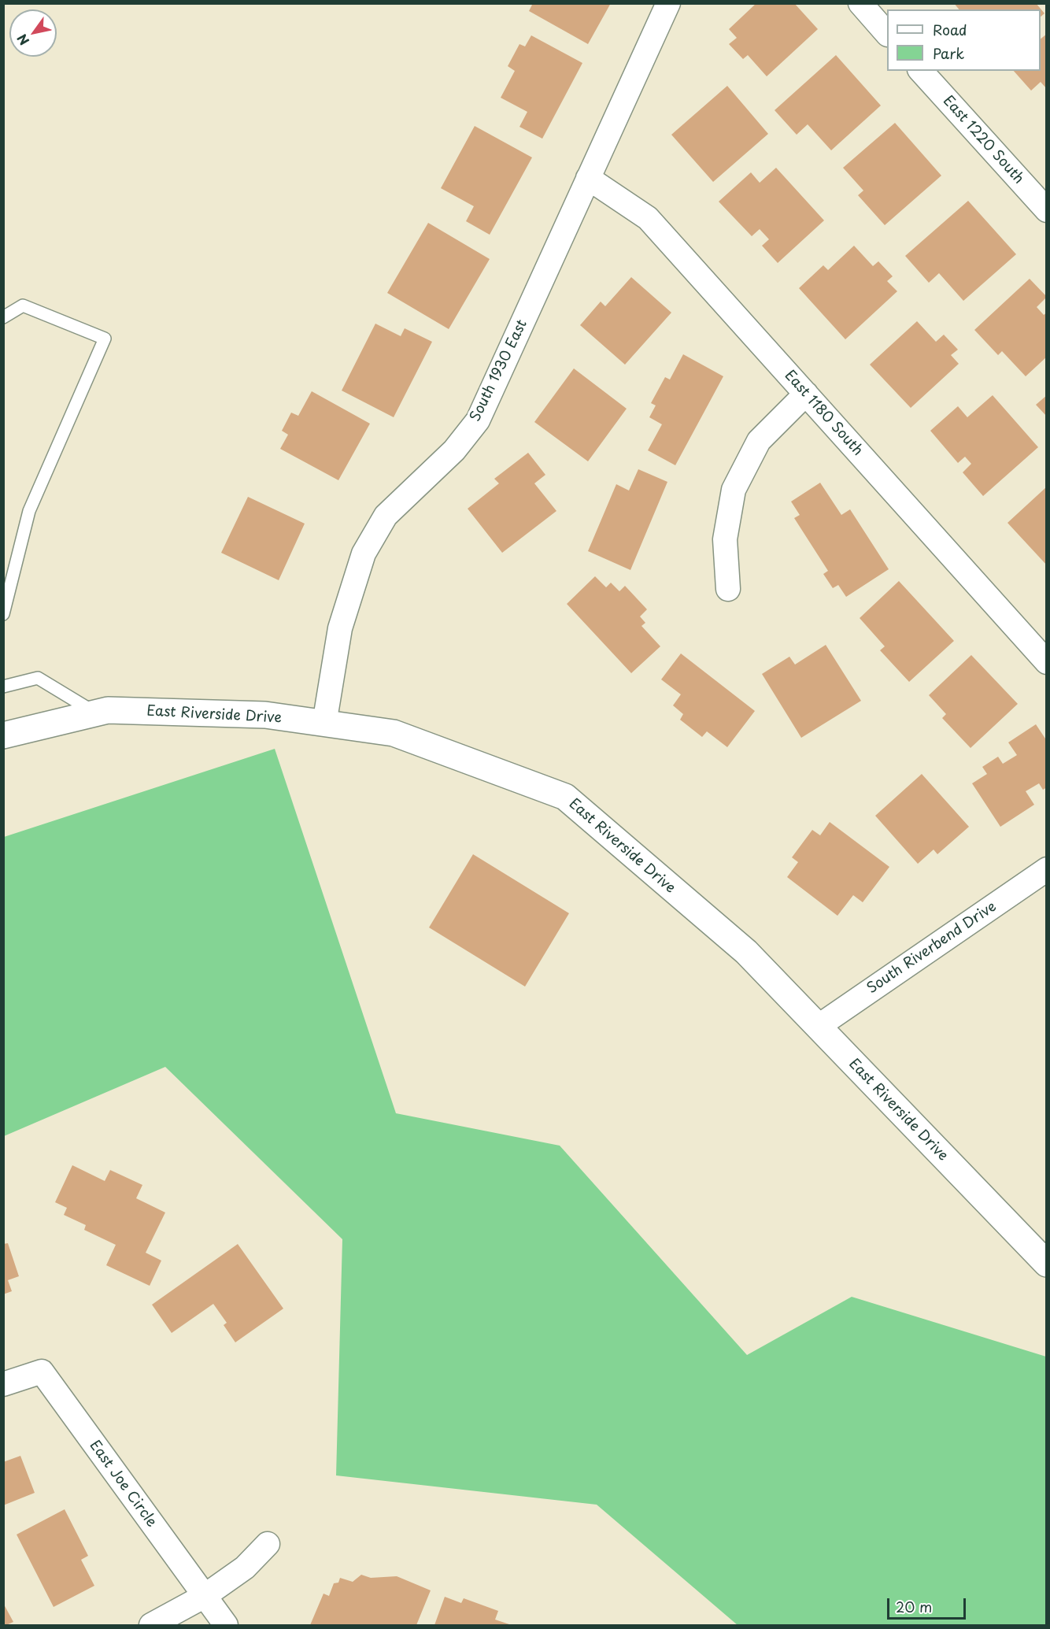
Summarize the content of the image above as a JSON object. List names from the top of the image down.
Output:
{
  "streets": {
    "main road": ["East Riverside Drive"],
    "street": [
      "East 1220 South",
      "South 1930 East",
      "East 1180 South",
      "South Riverbend Drive",
      "East Joe Circle"
    ]
  },
  "crossings": [
    ["South 1930 East", "East 1180 South"],
    ["South 1930 East", "East Riverside Drive"],
    ["East Riverside Drive", "South Riverbend Drive"]
  ],
  "legend": ["Road", "Park"],
  "scale_bar": "20 m",
  "north": "bottom left"
}
